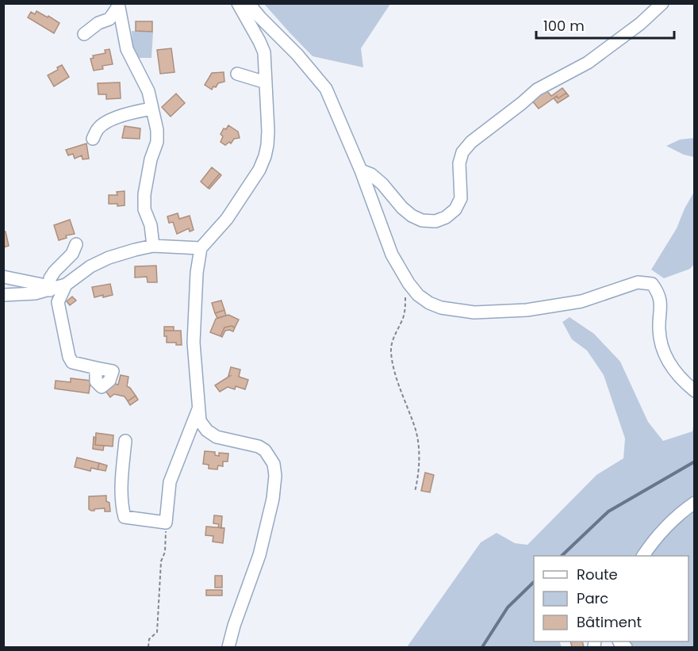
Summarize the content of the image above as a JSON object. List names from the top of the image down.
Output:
{
  "legend": ["Route", "Parc", "Bâtiment"],
  "scale_bar": "100 m"
}
